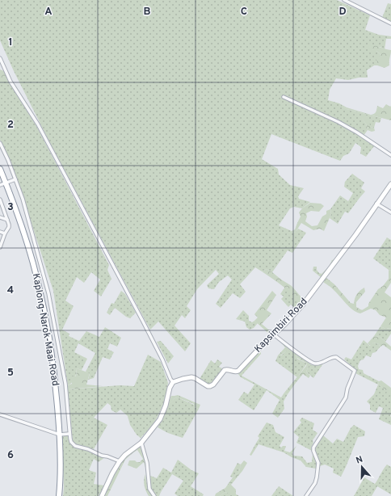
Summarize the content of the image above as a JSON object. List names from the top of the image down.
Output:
{
  "streets": {
    "highway": ["Kaplong-Narok-Maai Road"],
    "street": ["Kapsimbiri Road"]
  },
  "north": "top",
  "grid": {
    "columns": [
      "A",
      "B",
      "C",
      "D"
    ],
    "rows": [
      "1",
      "2",
      "3",
      "4",
      "5",
      "6"
    ]
  }
}
